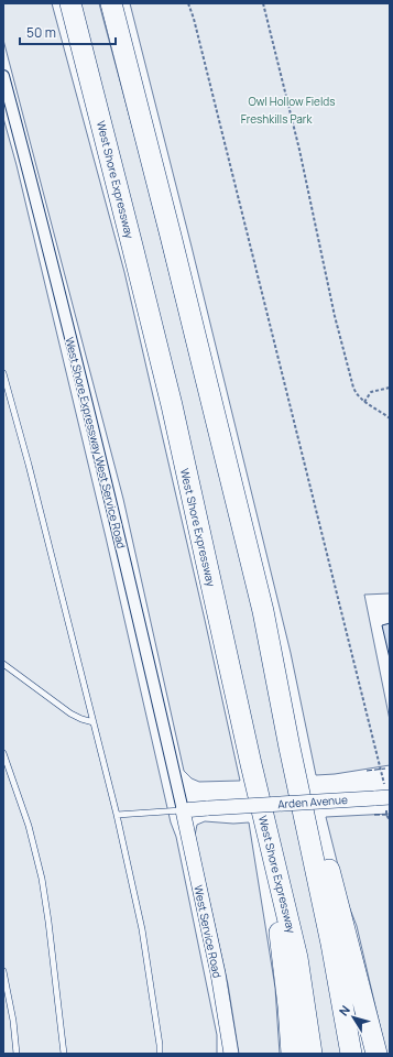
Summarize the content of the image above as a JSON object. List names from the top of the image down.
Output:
{
  "streets": {
    "highway": ["West Shore Expressway"],
    "street": ["West Shore Expressway West Service Road", "Arden Avenue", "West Service Road"]
  },
  "crossings": [
    ["West Shore Expressway West Service Road", "Arden Avenue"],
    ["West Shore Expressway West Service Road", "West Service Road"],
    ["Arden Avenue", "West Service Road"]
  ],
  "parks": ["Owl Hollow Fields", "Freshkills Park"],
  "scale_bar": "50 m",
  "north": "top left"
}
